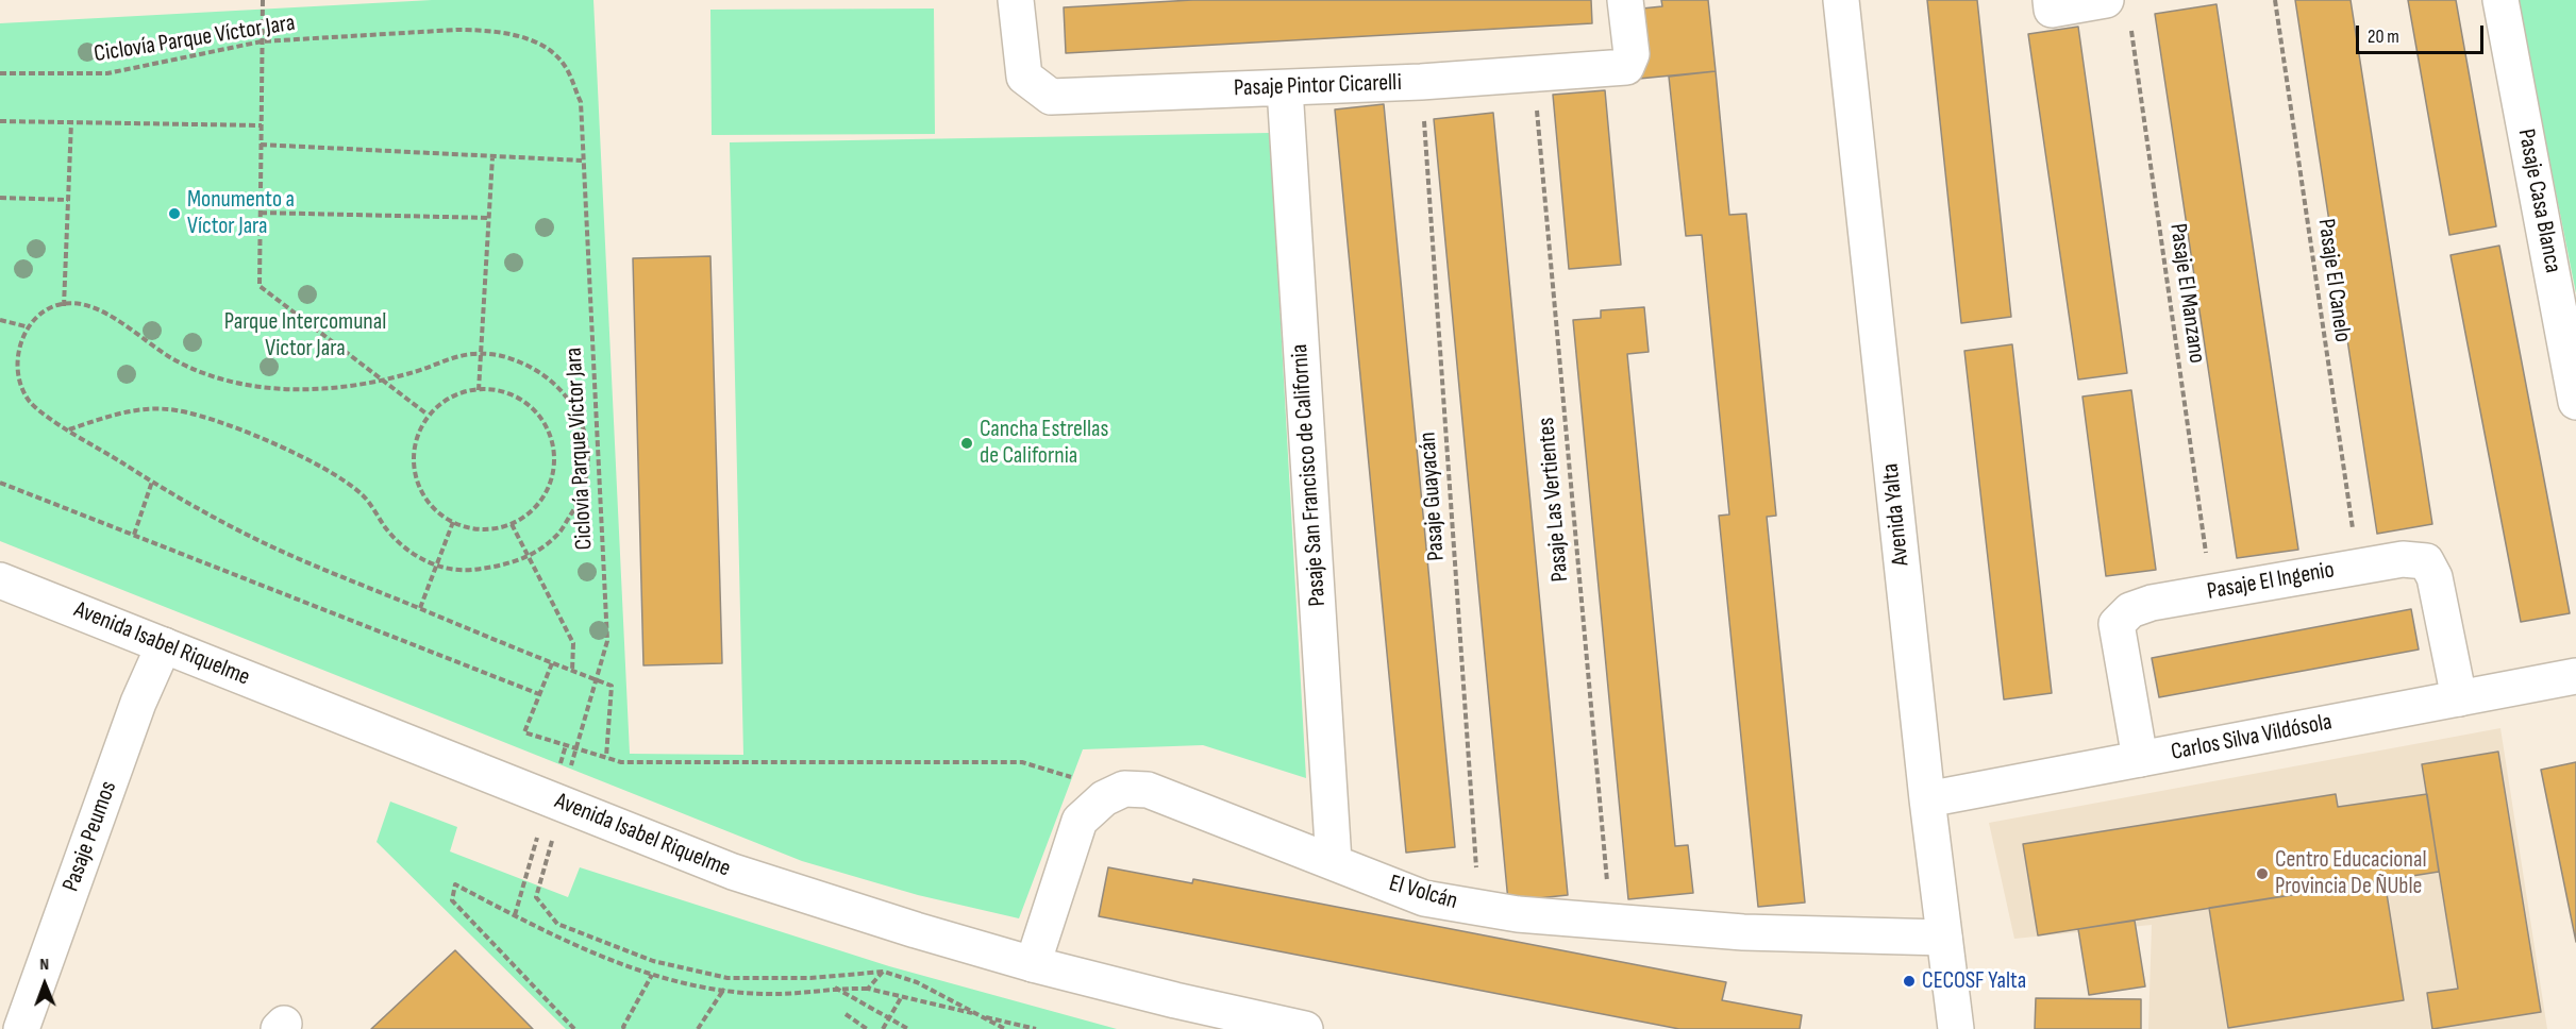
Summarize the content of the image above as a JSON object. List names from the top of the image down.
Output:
{
  "streets": {
    "street": [
      "Pasaje Pintor Cicarelli",
      "Pasaje Casa Blanca",
      "Pasaje San Francisco de California",
      "Avenida Yalta",
      "Pasaje El Ingenio",
      "Avenida Isabel Riquelme",
      "Carlos Silva Vildósola",
      "Pasaje Peumos",
      "El Volcán"
    ],
    "path": [
      "Ciclovía Parque Víctor Jara",
      "Pasaje El Canelo",
      "Pasaje El Manzano",
      "Pasaje Guayacán",
      "Pasaje Las Vertientes"
    ]
  },
  "crossings": [
    ["Ciclovía Parque Víctor Jara", "Avenida Isabel Riquelme"],
    ["Pasaje Pintor Cicarelli", "Pasaje San Francisco de California"],
    ["Pasaje Pintor Cicarelli", "Pasaje Guayacán"],
    ["Pasaje Pintor Cicarelli", "Pasaje Las Vertientes"],
    ["Pasaje El Canelo", "Pasaje El Ingenio"],
    ["Pasaje El Manzano", "Pasaje El Ingenio"],
    ["Pasaje San Francisco de California", "El Volcán"],
    ["Pasaje Guayacán", "El Volcán"],
    ["Pasaje Las Vertientes", "El Volcán"],
    ["Avenida Yalta", "Carlos Silva Vildósola"],
    ["Avenida Yalta", "El Volcán"],
    ["Pasaje El Ingenio", "Carlos Silva Vildósola"],
    ["Avenida Isabel Riquelme", "Pasaje Peumos"],
    ["Avenida Isabel Riquelme", "El Volcán"]
  ],
  "parks": ["Parque Intercomunal Victor Jara"],
  "places": [
    "Monumento a Víctor Jara",
    "Cancha Estrellas de California",
    "Centro Educacional Provincia De ÑUble",
    "CECOSF Yalta"
  ],
  "scale_bar": "20 m",
  "north": "top"
}
